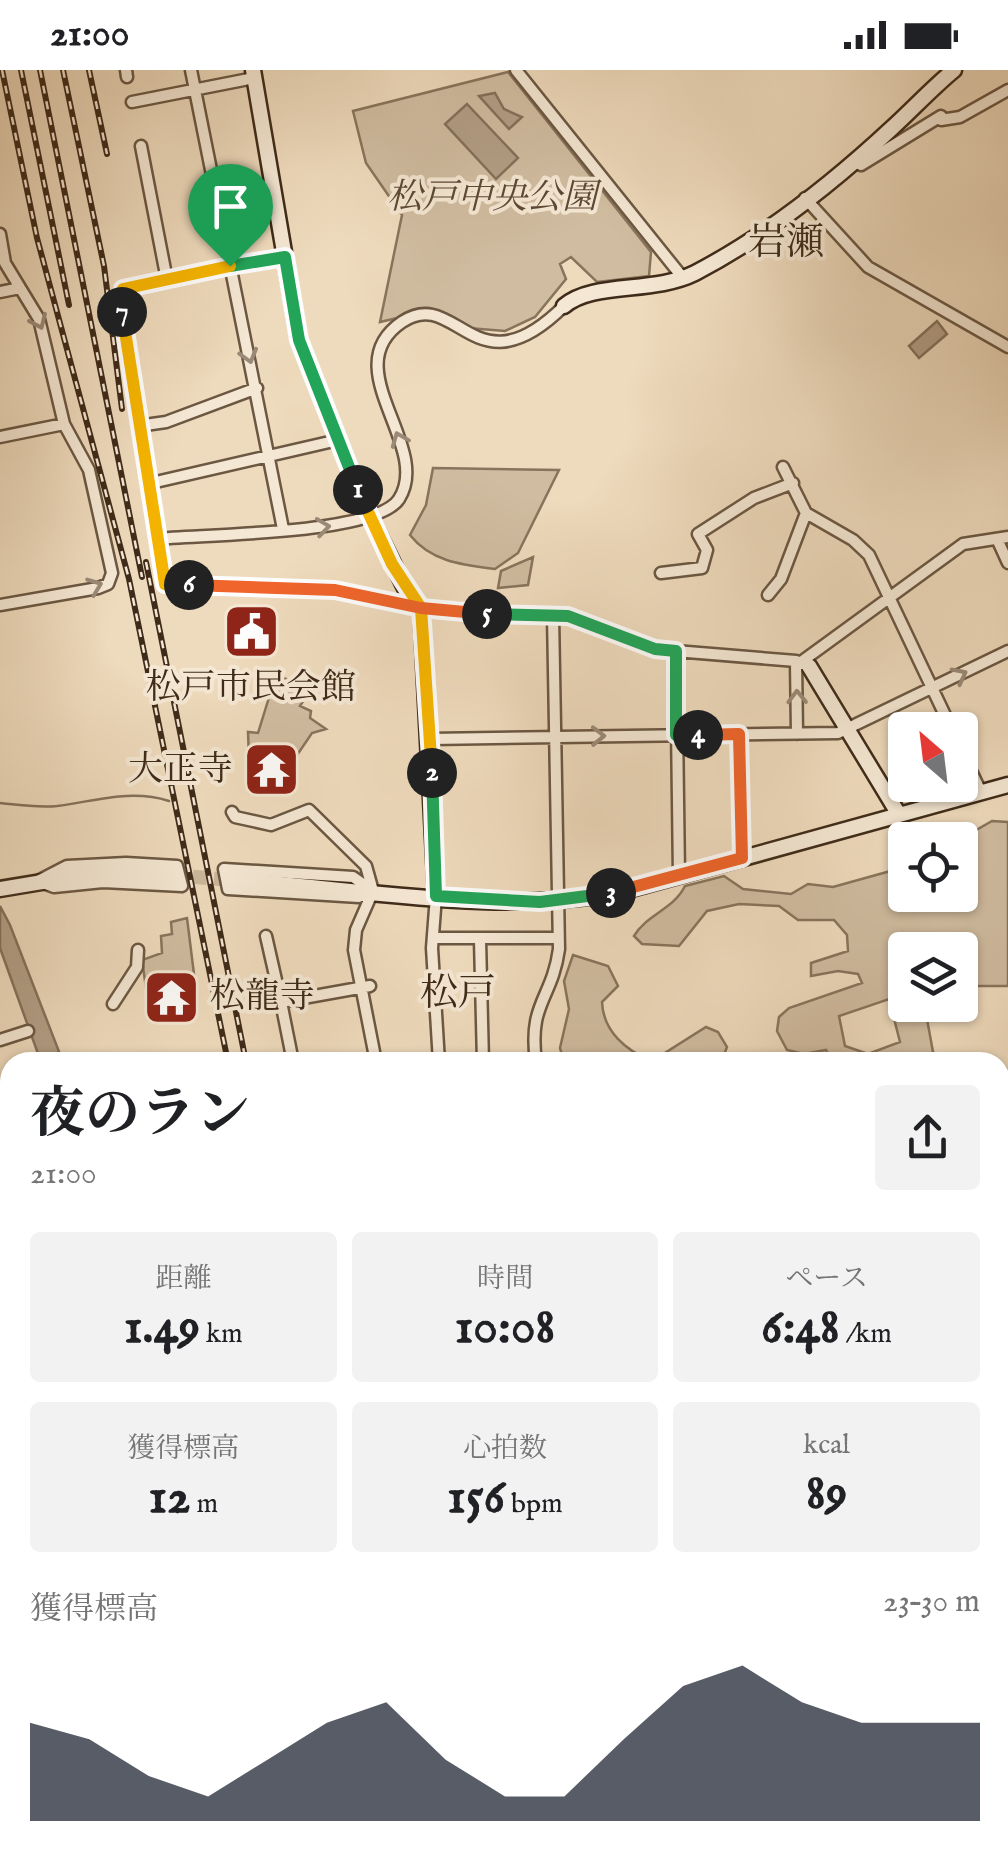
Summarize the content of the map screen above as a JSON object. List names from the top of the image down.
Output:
{
  "districts": ["岩瀬", "松戸"],
  "parks": ["松戸中央公園"],
  "places": {
    "public building": ["松戸市民会館"],
    "temple": ["大正寺", "松龍寺"]
  },
  "north": "top left",
  "page": {
    "status": "21:00",
    "pins": [
      "7",
      "1",
      "6",
      "5",
      "4",
      "2",
      "3"
    ],
    "heading": ["夜のラン", "21:00"],
    "stats": [
      ["距離", "1.49 km"],
      ["時間", "10:08"],
      ["ペース", "6:48 /km"],
      ["獲得標高", "12 m"],
      ["心拍数", "156 bpm"],
      ["kcal", "89"]
    ],
    "chart": ["獲得標高", "23–30 m"]
  }
}
